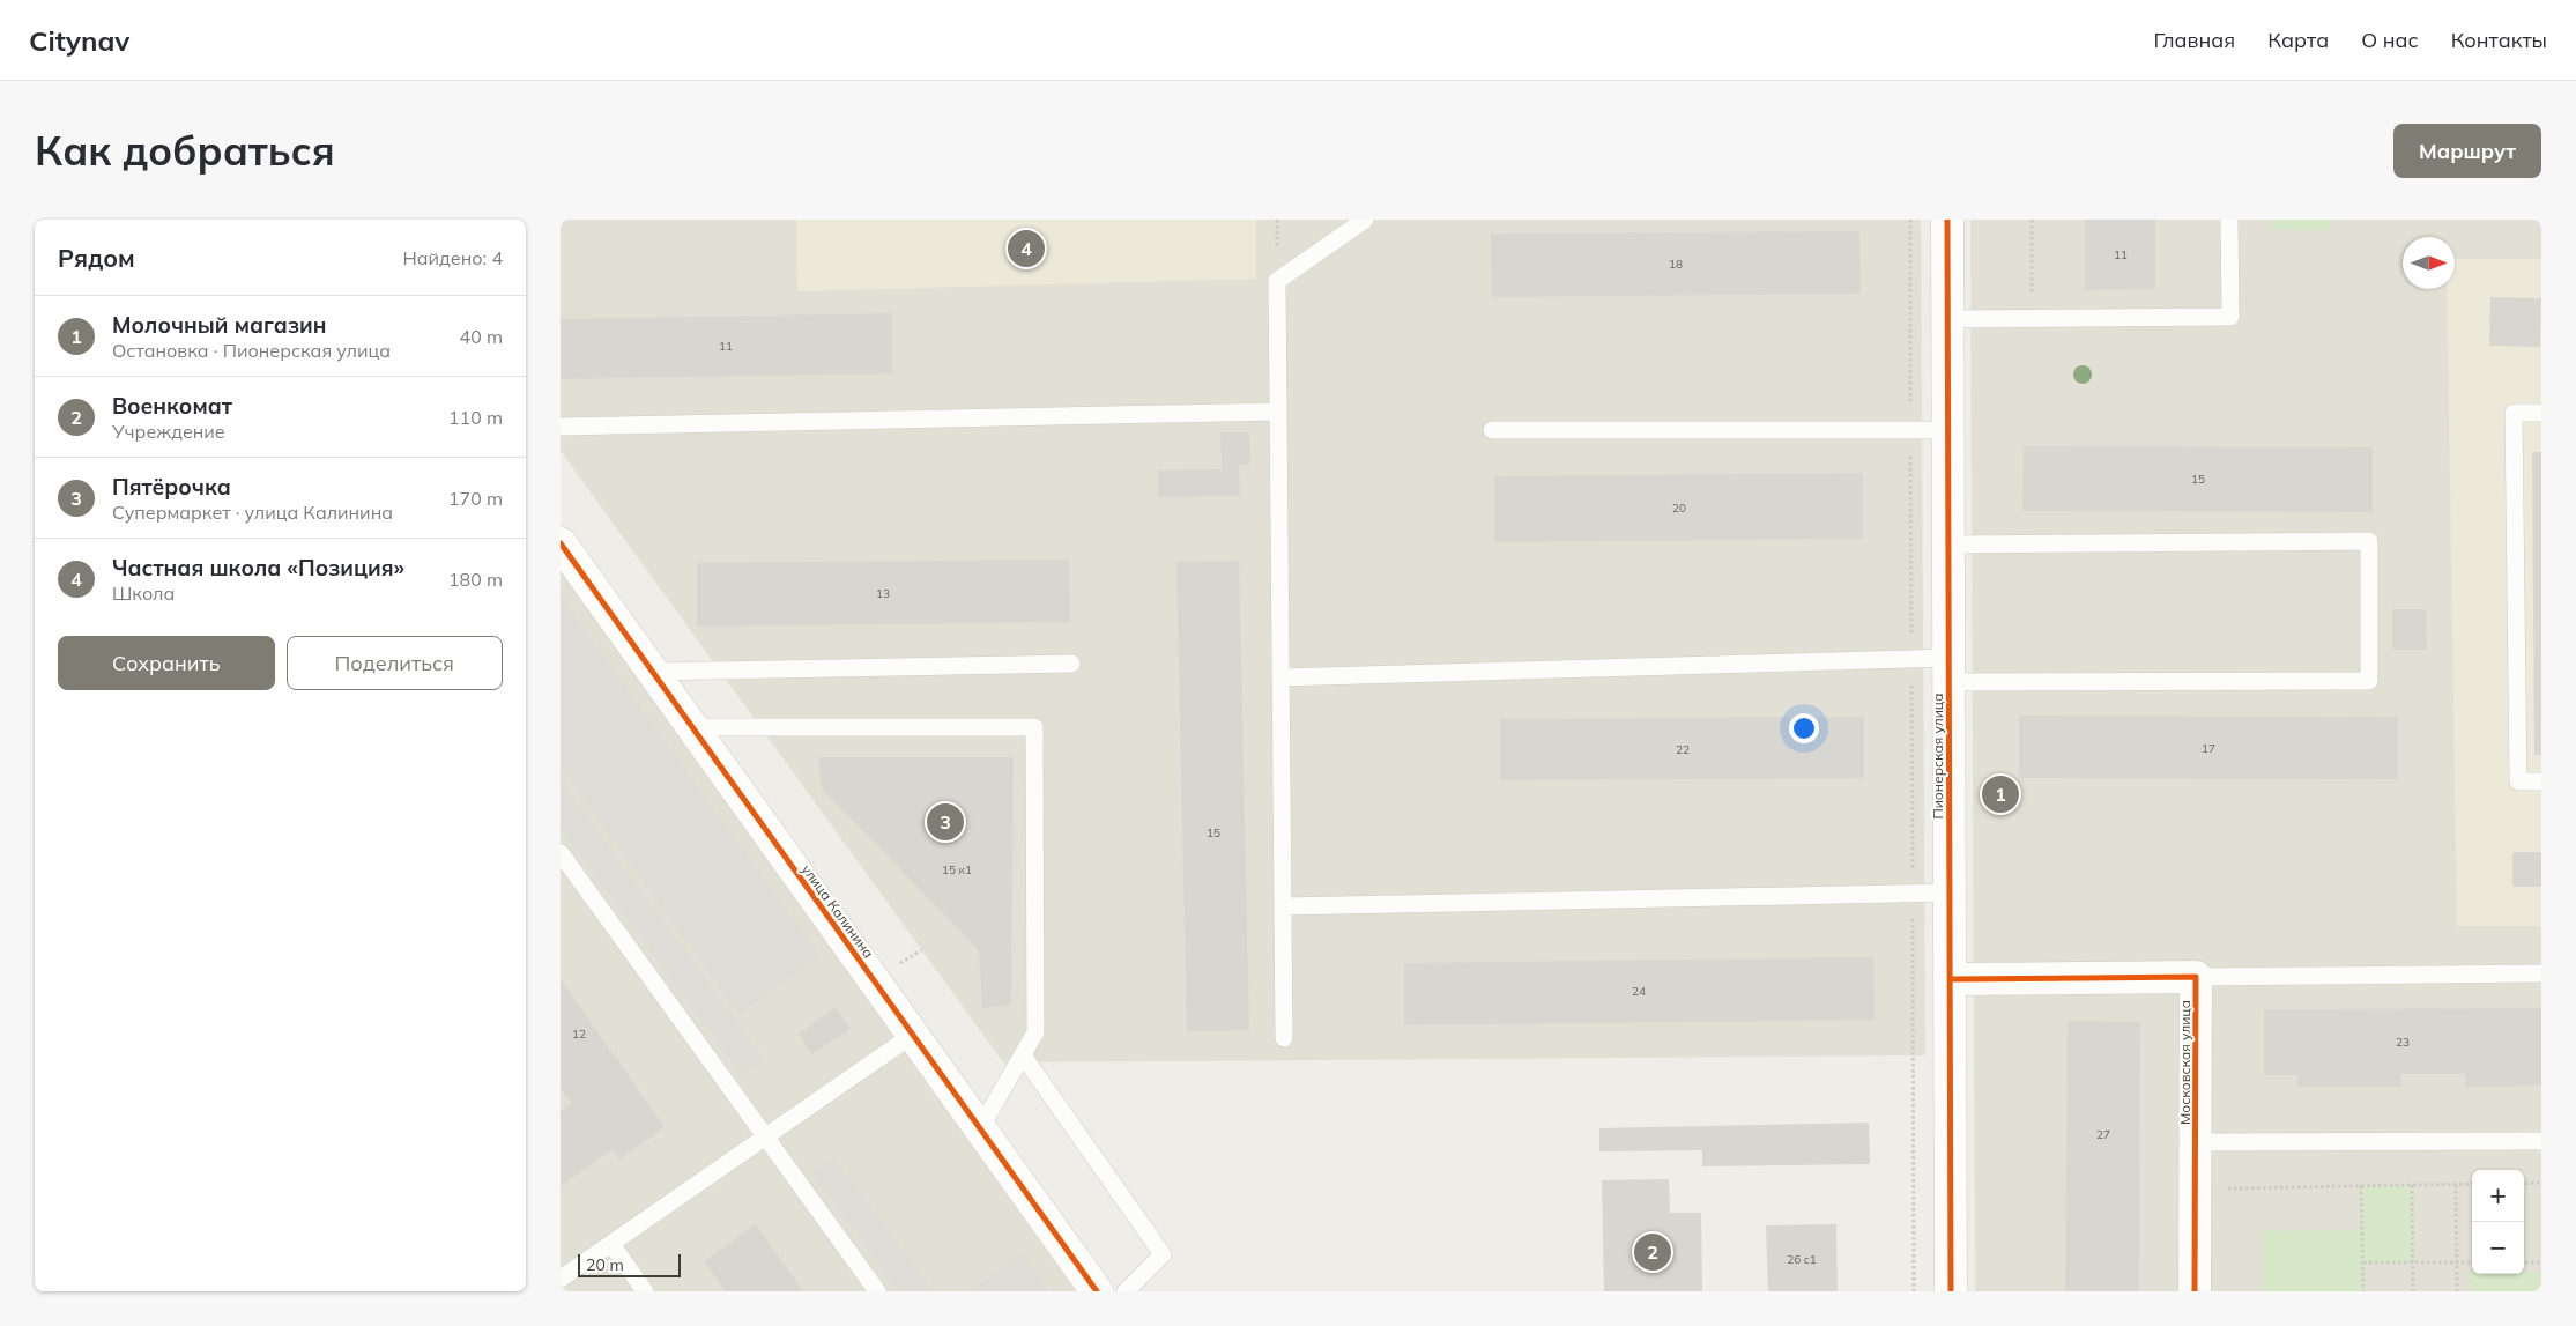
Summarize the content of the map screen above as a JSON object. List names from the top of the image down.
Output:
{
  "streets": {
    "street": ["Пионерская улица", "улица Калинина", "Московская улица"]
  },
  "house_numbers": [
    "11",
    "18",
    "11",
    "15",
    "20",
    "13",
    "17",
    "22",
    "15",
    "15 к1",
    "24",
    "12",
    "23",
    "27",
    "26 с1"
  ],
  "scale_bar": "20 m",
  "north": "right",
  "page": {
    "header": "Citynav",
    "nav": [
      "Главная",
      "Карта",
      "О нас",
      "Контакты"
    ],
    "buttons": [
      "Маршрут",
      ["Сохранить", "Поделиться"]
    ],
    "title": "Как добраться",
    "heading": ["Рядом", "Найдено: 4"],
    "pins": [
      "4",
      "1",
      "3",
      "2"
    ],
    "list": [
      {
        "mark": "1",
        "name": "Молочный магазин",
        "note": "Остановка · Пионерская улица",
        "value": "40 m"
      },
      {
        "mark": "2",
        "name": "Военкомат",
        "note": "Учреждение",
        "value": "110 m"
      },
      {
        "mark": "3",
        "name": "Пятёрочка",
        "note": "Супермаркет · улица Калинина",
        "value": "170 m"
      },
      {
        "mark": "4",
        "name": "Частная школа «Позиция»",
        "note": "Школа",
        "value": "180 m"
      }
    ],
    "map_buttons": ["+", "−"],
    "scale": "20 m"
  }
}
